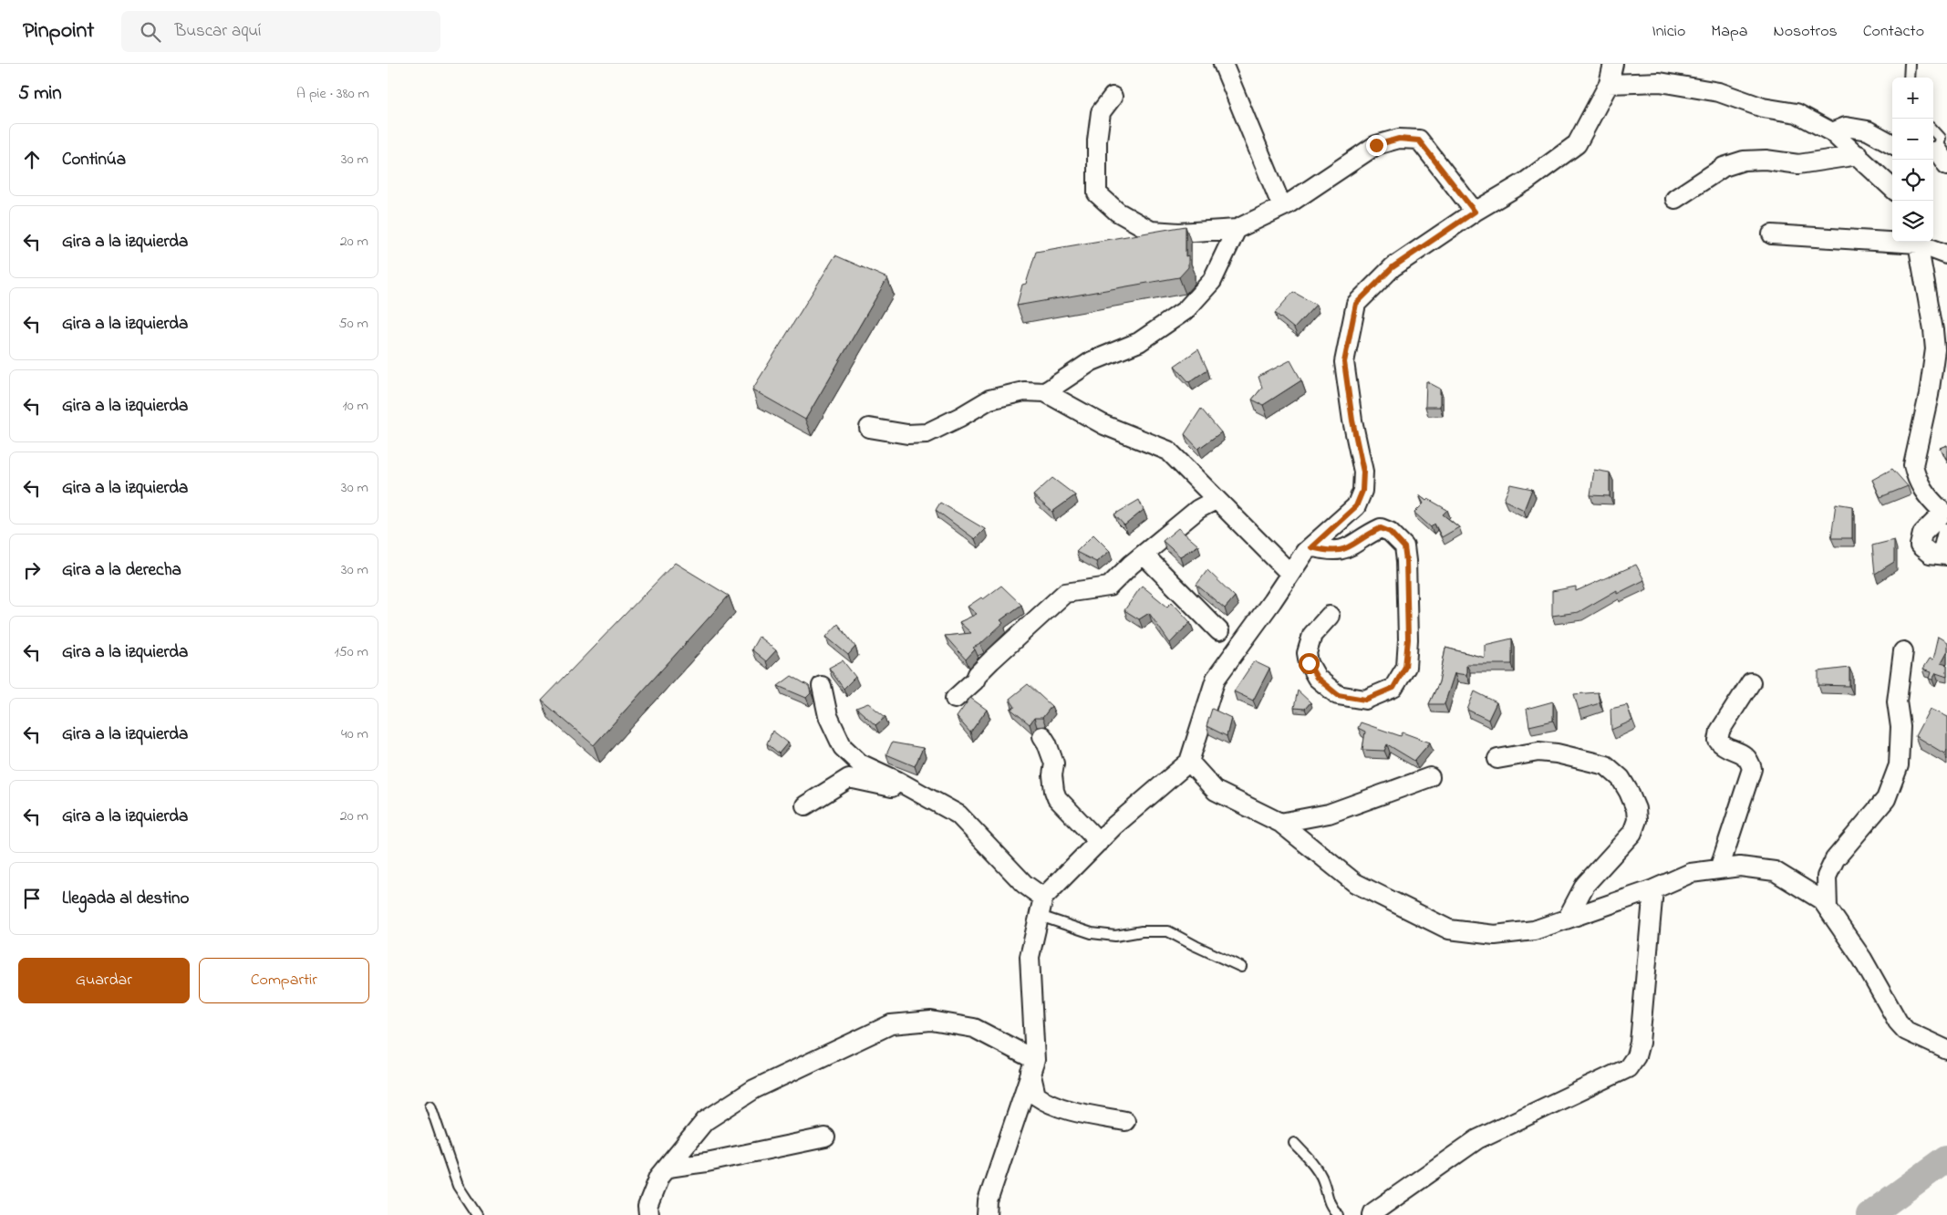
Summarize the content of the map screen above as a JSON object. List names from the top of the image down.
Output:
{
  "page": {
    "header": "Pinpoint",
    "search": "Buscar aquí",
    "nav": [
      "Inicio",
      "Mapa",
      "Nosotros",
      "Contacto"
    ],
    "heading": ["5 min", "A pie · 380 m"],
    "map_buttons": ["+", "−"],
    "list": [
      ["Continúa", "30 m"],
      ["Gira a la izquierda", "20 m"],
      ["Gira a la izquierda", "50 m"],
      ["Gira a la izquierda", "10 m"],
      ["Gira a la izquierda", "30 m"],
      ["Gira a la derecha", "30 m"],
      ["Gira a la izquierda", "150 m"],
      ["Gira a la izquierda", "40 m"],
      ["Gira a la izquierda", "20 m"],
      "Llegada al destino"
    ],
    "buttons": ["Guardar", "Compartir"]
  }
}
